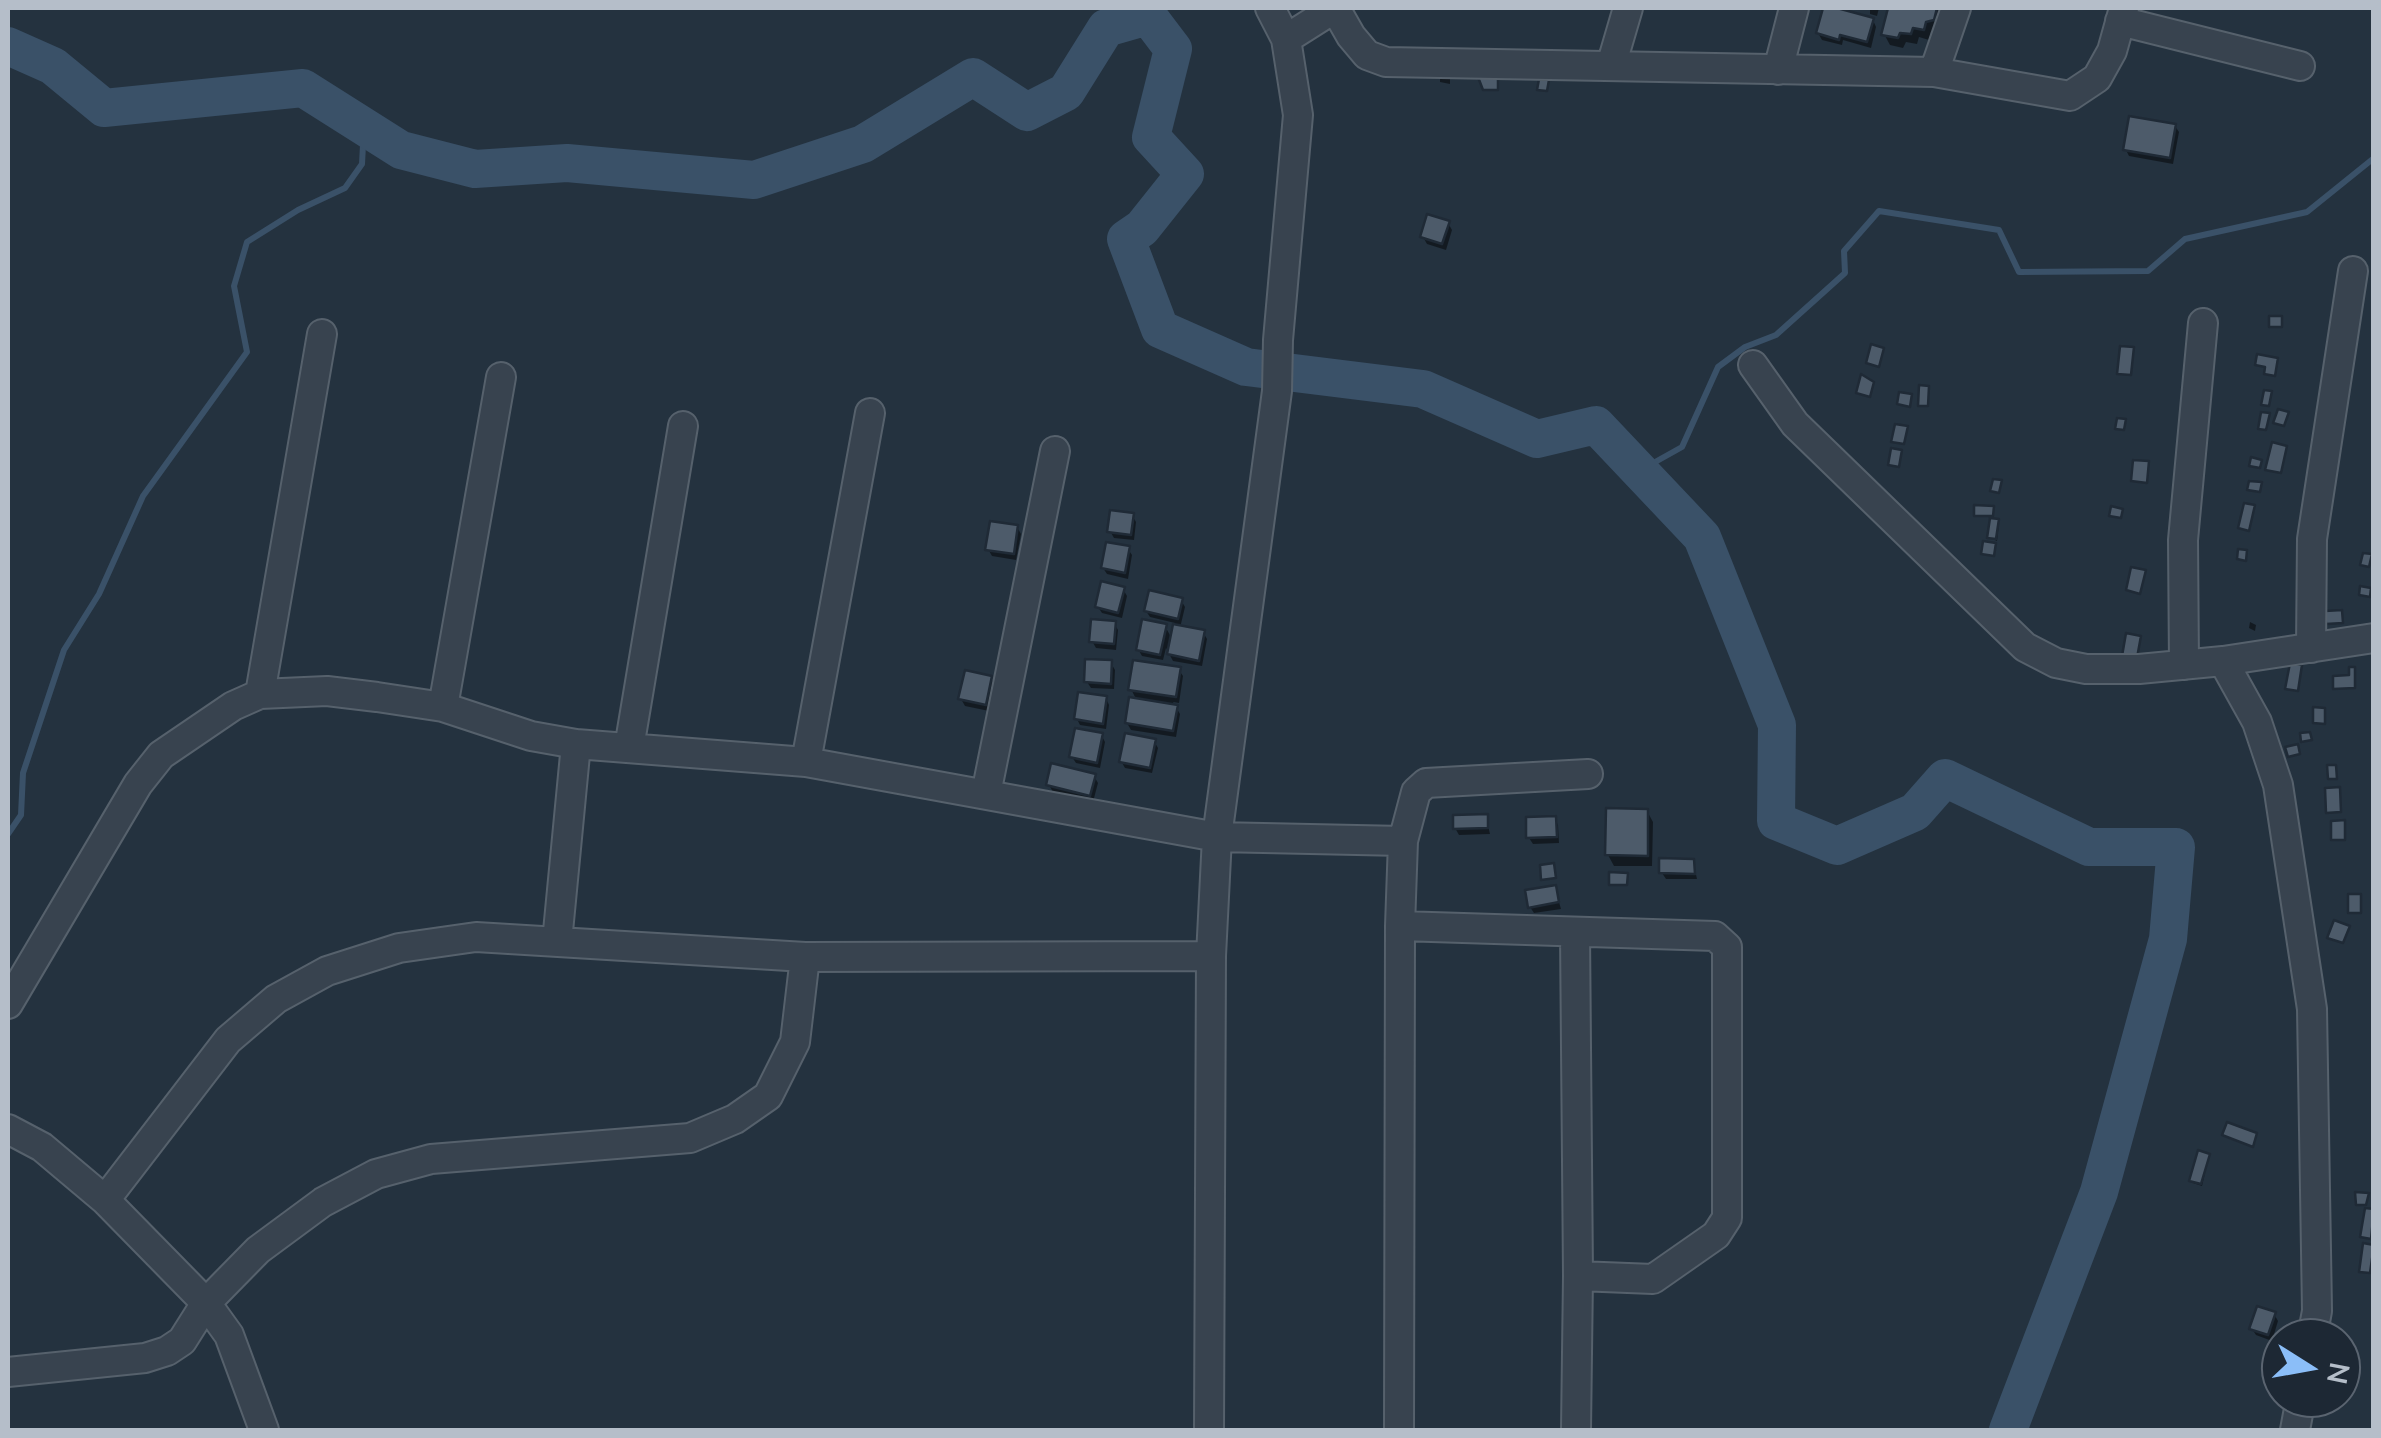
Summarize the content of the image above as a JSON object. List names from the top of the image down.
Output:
{
  "north": "right"
}
